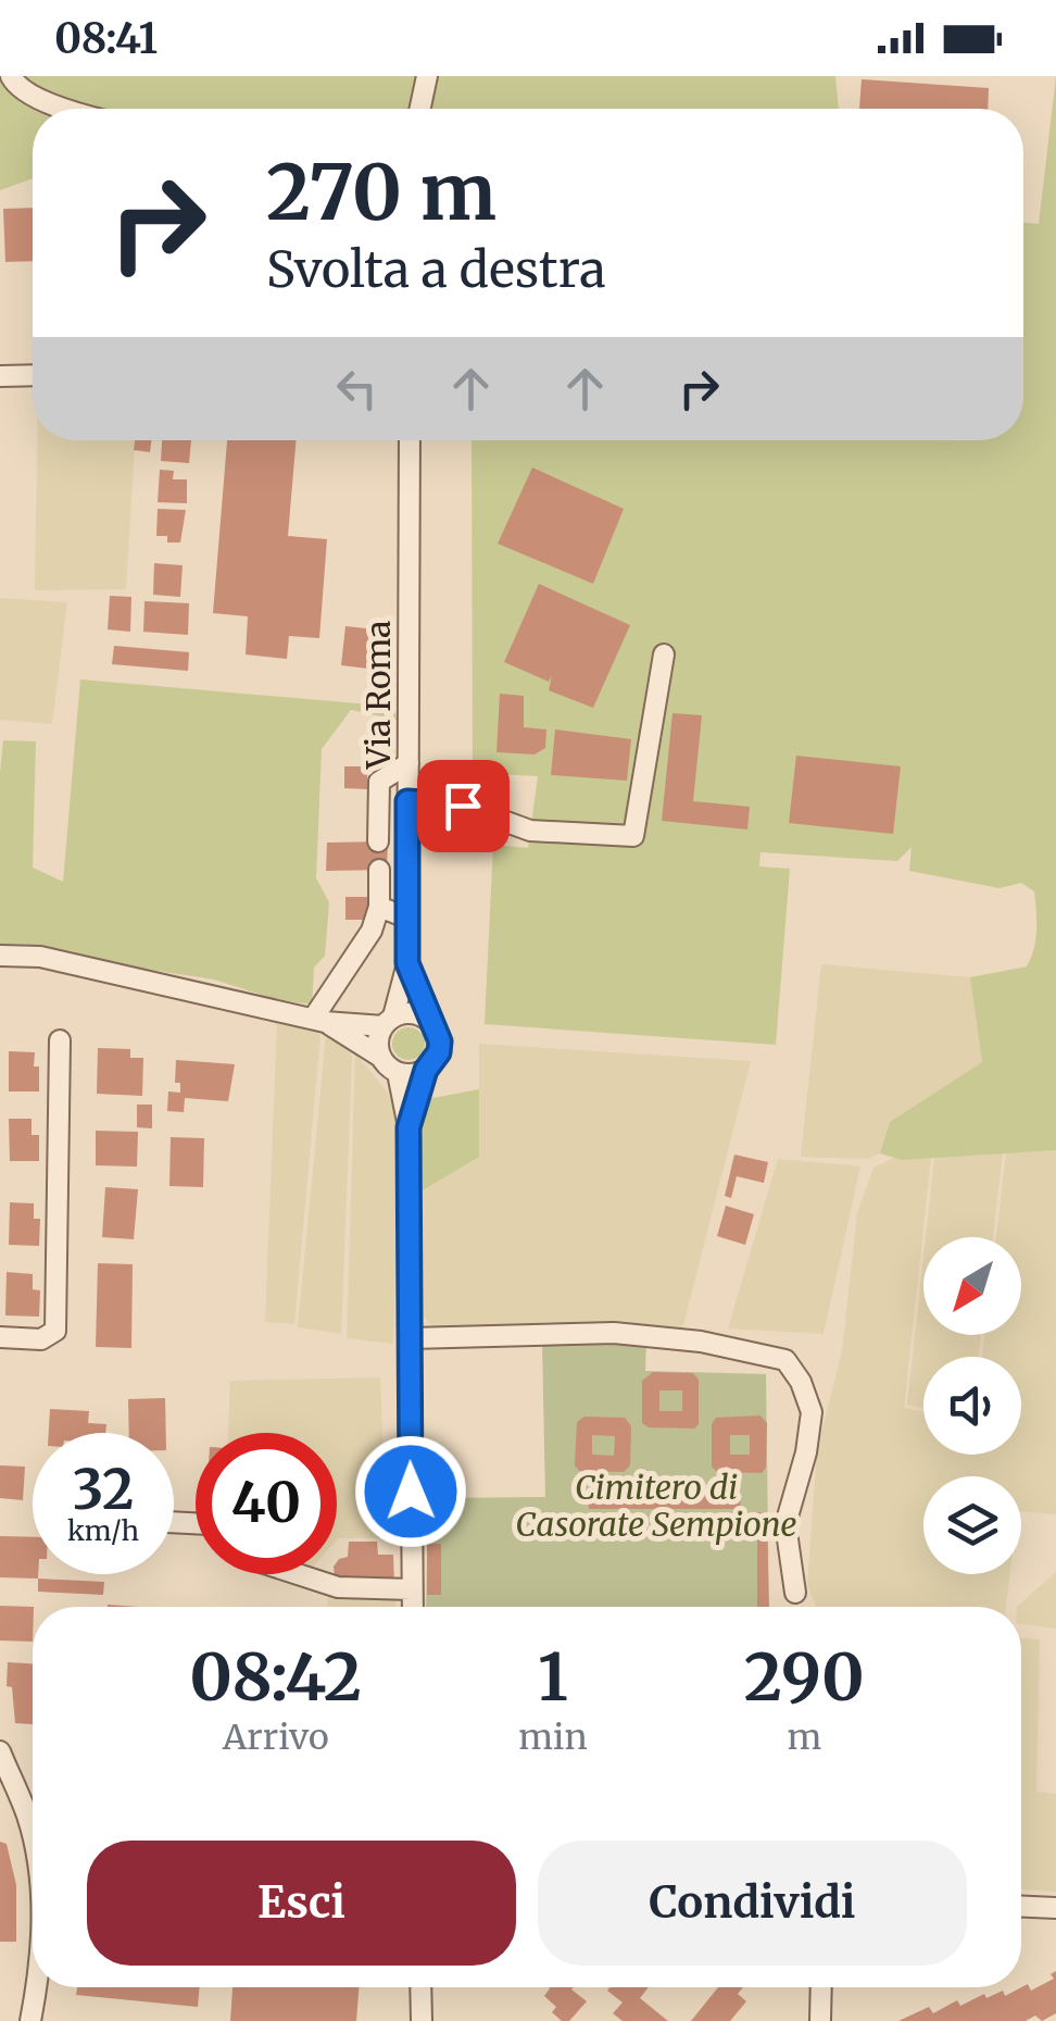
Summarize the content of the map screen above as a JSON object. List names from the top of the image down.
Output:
{
  "streets": {
    "street": ["Via Roma"]
  },
  "parks": ["Cimitero di Casorate Sempione"],
  "north": "bottom left",
  "page": {
    "status": "08:41",
    "turn": ["270 m", "Svolta a destra"],
    "speed": "32 km/h",
    "limit": "40",
    "eta": [
      "08:42",
      "Arrivo",
      "1",
      "min",
      "290",
      "m"
    ],
    "buttons": ["Esci", "Condividi"]
  }
}
